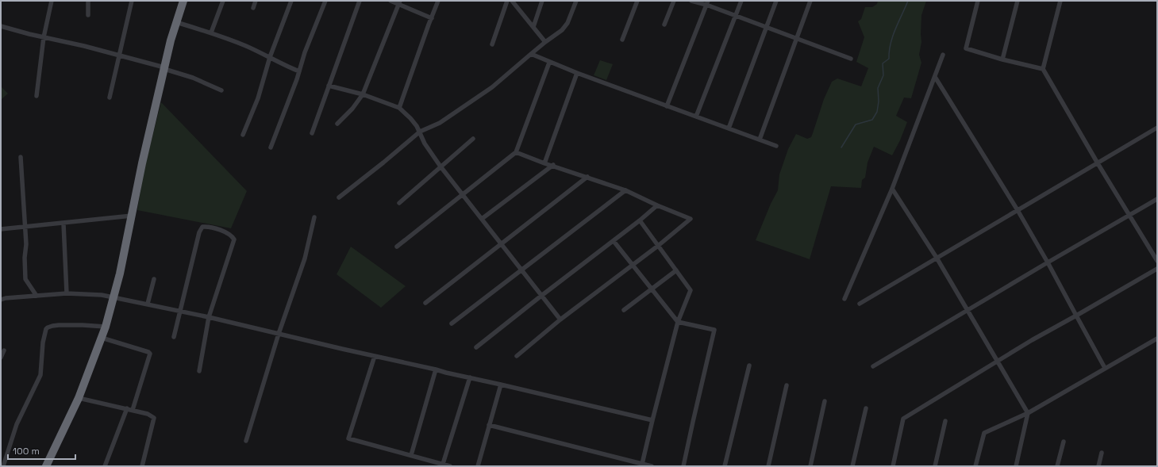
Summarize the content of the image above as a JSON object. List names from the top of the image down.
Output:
{
  "scale_bar": "100 m"
}
